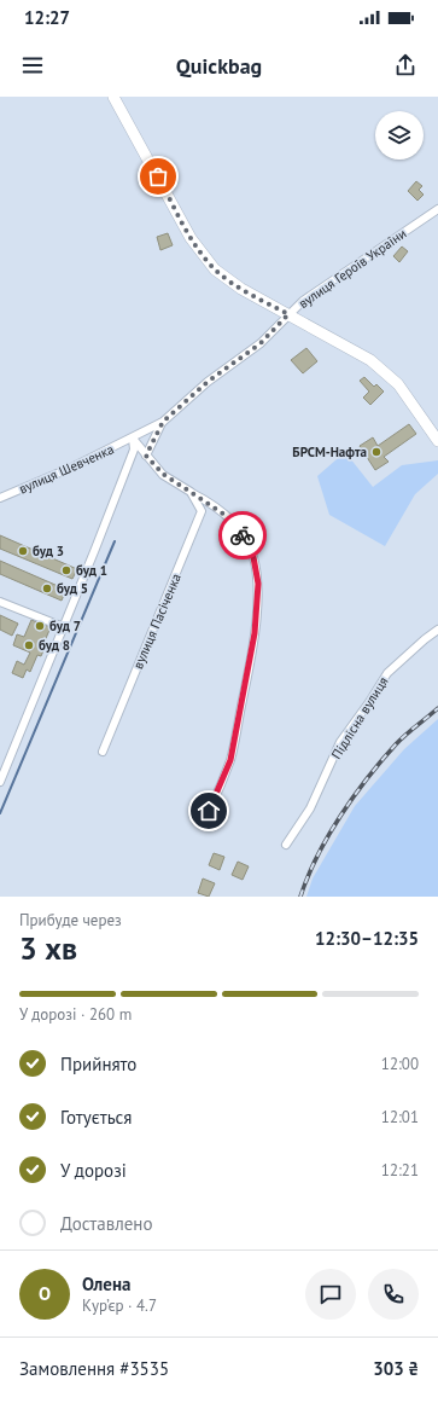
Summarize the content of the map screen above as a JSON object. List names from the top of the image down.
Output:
{
  "streets": {
    "street": [
      "вулиця Героїв України",
      "вулиця Шевченка",
      "вулиця Пасіченка",
      "Підлісна вулиця"
    ]
  },
  "crossings": [
    ["вулиця Героїв України", "вулиця Шевченка"]
  ],
  "places": [
    "БРСМ-Нафта",
    "буд 3",
    "буд 1",
    "буд 5",
    "буд 7",
    "буд 8"
  ],
  "page": {
    "status": "12:27",
    "header": "Quickbag",
    "heading": ["3 хв", "Прибуде через", "12:30–12:35"],
    "panel": [
      "Олена",
      "Кур’єр · 4.7",
      "Замовлення #3535",
      "303 ₴"
    ],
    "bar": "У дорозі · 260 m",
    "list": [
      ["Прийнято", "12:00"],
      ["Готується", "12:01"],
      ["У дорозі", "12:21"],
      "Доставлено"
    ],
    "round": "О"
  }
}
